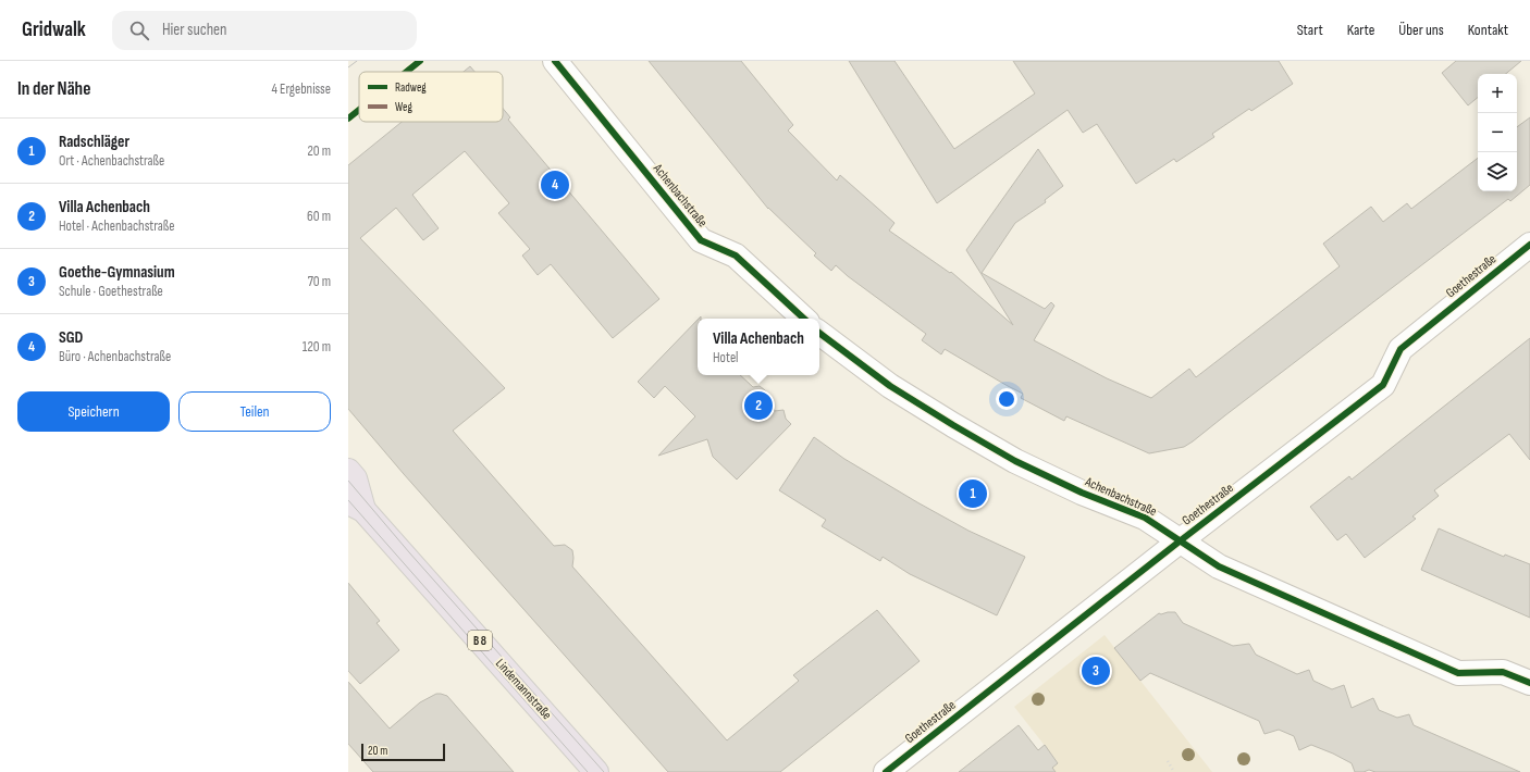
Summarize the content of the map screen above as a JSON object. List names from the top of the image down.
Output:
{
  "streets": {
    "main road": ["B 8", "Lindemannstraße"],
    "street": ["Achenbachstraße", "Goethestraße"]
  },
  "crossings": [
    ["Achenbachstraße", "Goethestraße"]
  ],
  "legend": ["Radweg", "Weg"],
  "scale_bar": "20 m",
  "page": {
    "header": "Gridwalk",
    "search": "Hier suchen",
    "nav": [
      "Start",
      "Karte",
      "Über uns",
      "Kontakt"
    ],
    "heading": ["In der Nähe", "4 Ergebnisse"],
    "map_buttons": ["+", "−"],
    "list": [
      {
        "mark": "1",
        "name": "Radschläger",
        "note": "Ort · Achenbachstraße",
        "value": "20 m"
      },
      {
        "mark": "2",
        "name": "Villa Achenbach",
        "note": "Hotel · Achenbachstraße",
        "value": "60 m"
      },
      {
        "mark": "3",
        "name": "Goethe-Gymnasium",
        "note": "Schule · Goethestraße",
        "value": "70 m"
      },
      {
        "mark": "4",
        "name": "SGD",
        "note": "Büro · Achenbachstraße",
        "value": "120 m"
      }
    ],
    "pins": [
      "4",
      "2",
      "1",
      "3"
    ],
    "popup": ["Villa Achenbach", "Hotel"],
    "buttons": ["Speichern", "Teilen"],
    "scale": "20 m"
  }
}
